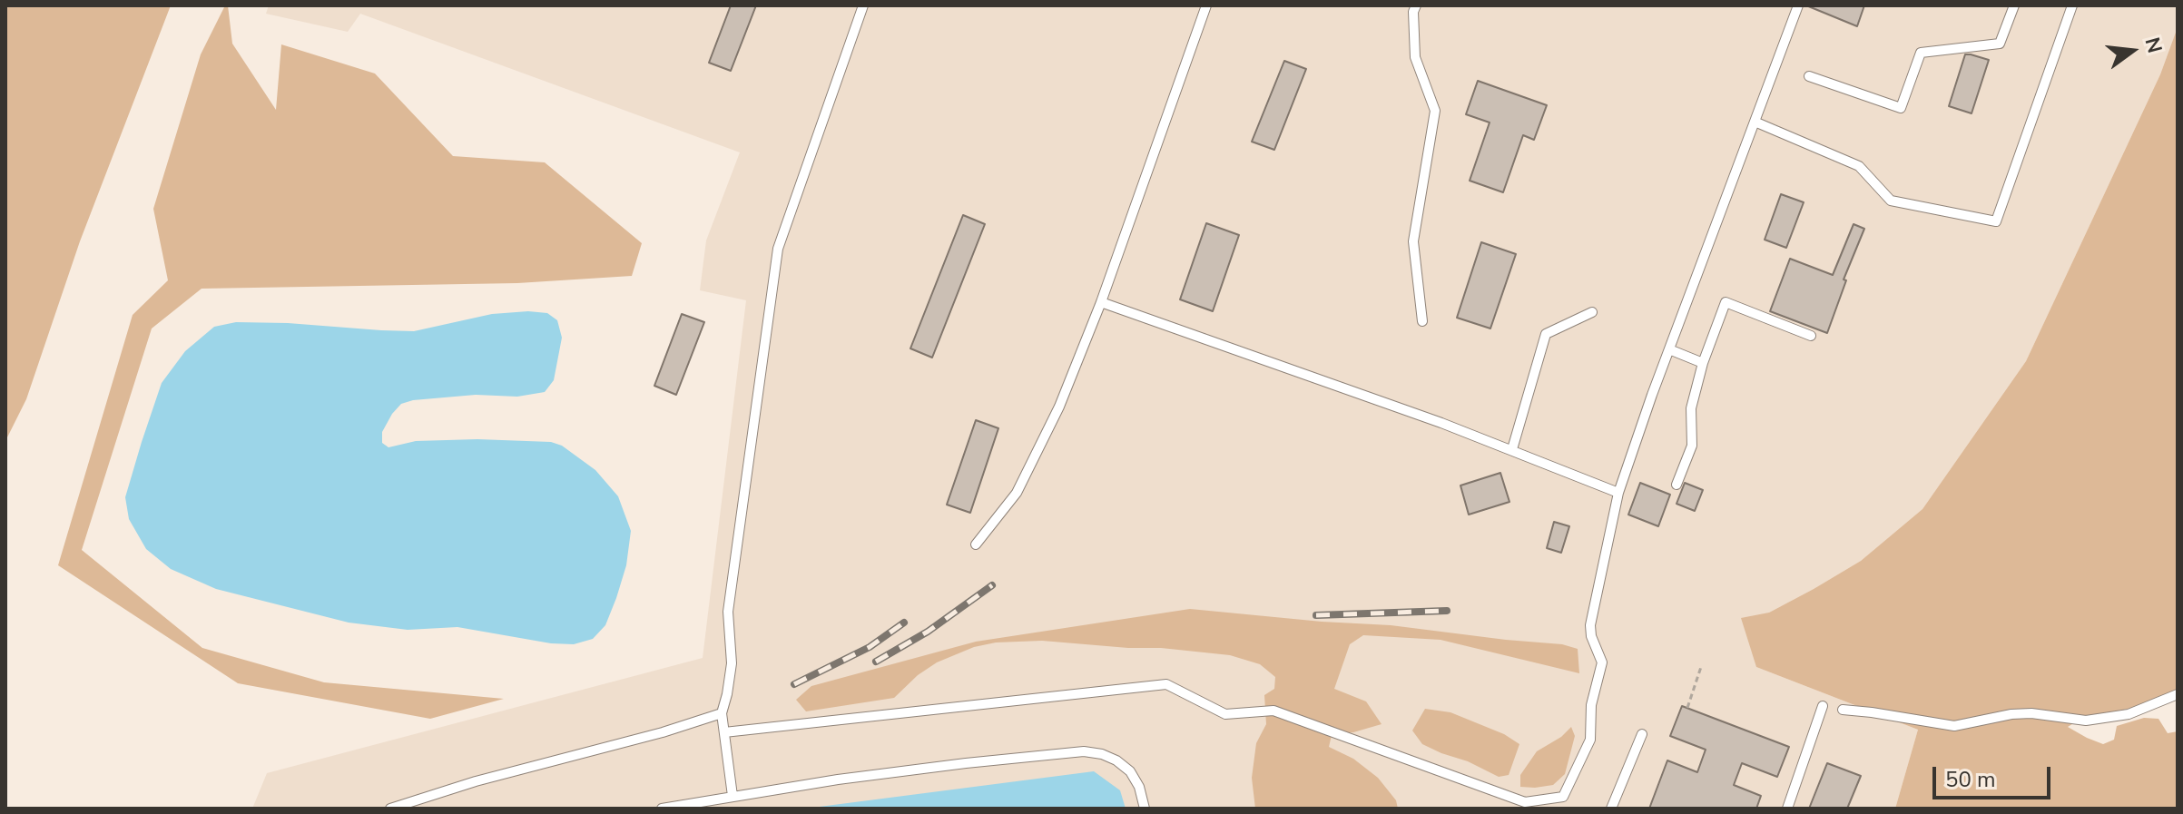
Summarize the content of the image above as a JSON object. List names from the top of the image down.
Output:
{
  "scale_bar": "50 m",
  "north": "right"
}
